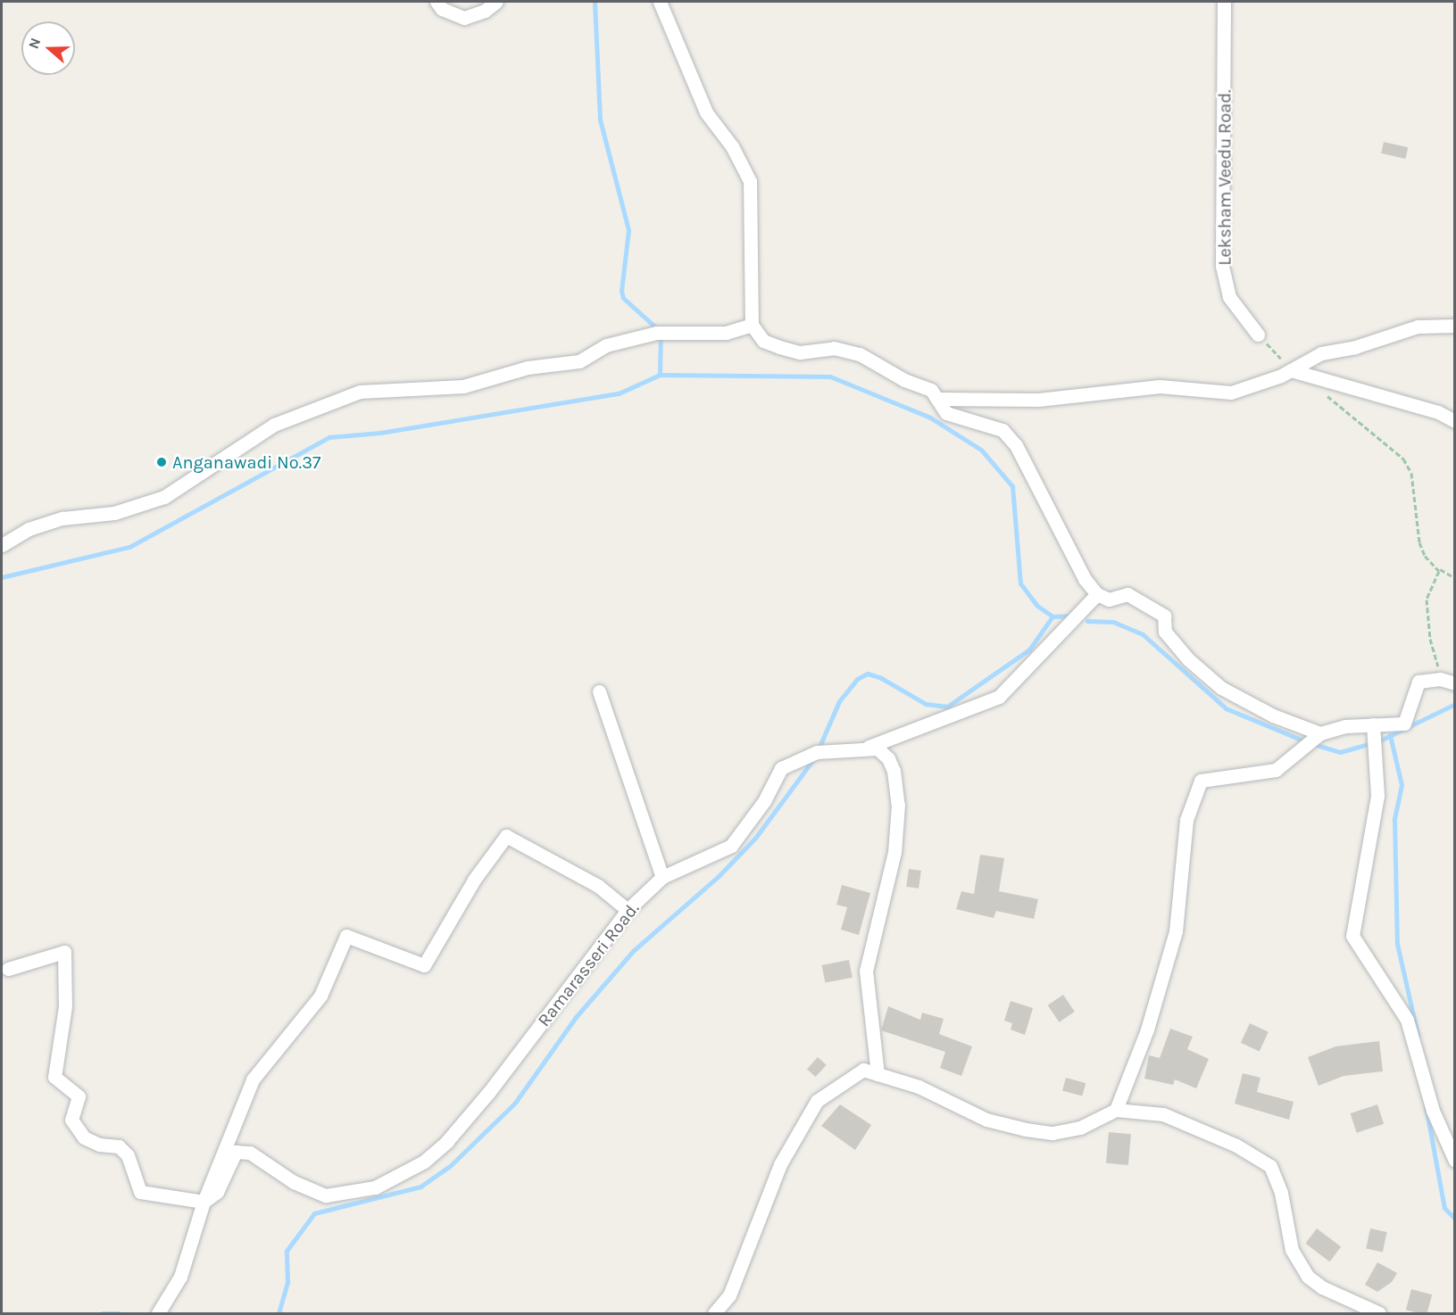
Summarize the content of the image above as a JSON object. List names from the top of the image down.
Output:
{
  "streets": {
    "street": ["Leksham Veedu Road.", "Ramarasseri Road."]
  },
  "places": ["Anganawadi No.37"],
  "north": "left"
}
